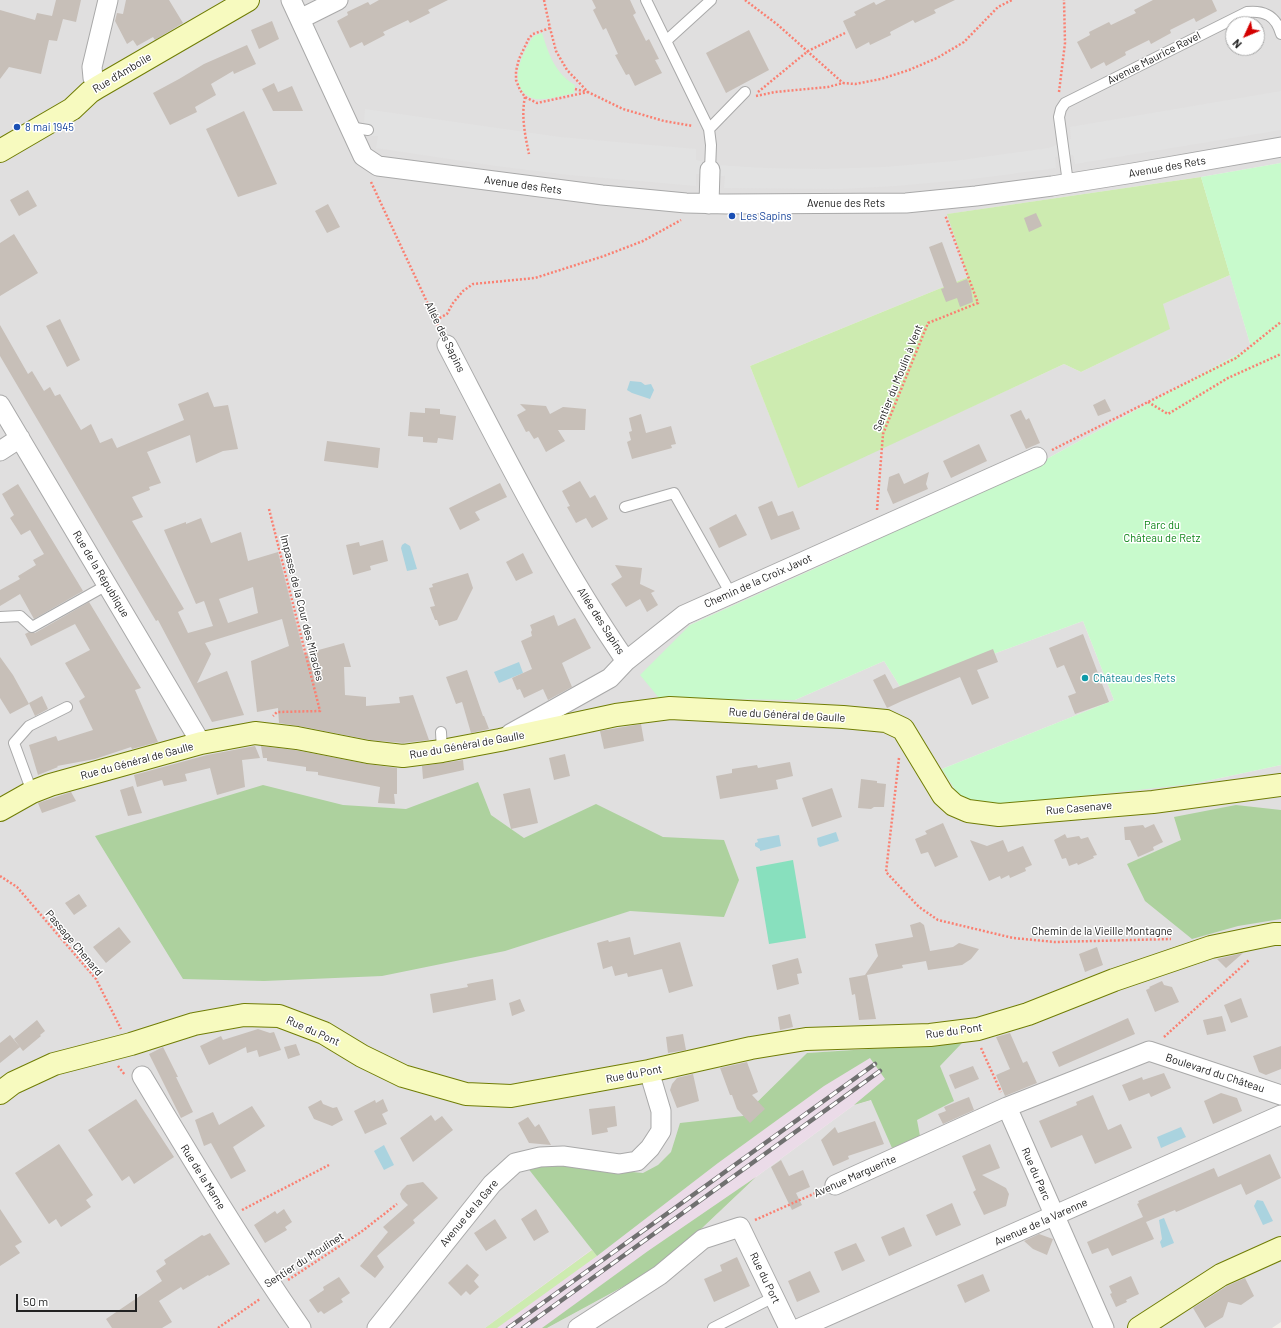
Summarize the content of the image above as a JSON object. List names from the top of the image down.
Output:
{
  "streets": {
    "street": [
      "Rue d'Amboile",
      "Avenue des Rets",
      "Allée des Sapins",
      "Rue de la République",
      "Chemin de la Croix Javot",
      "Rue du Général de Gaulle",
      "Rue Casenave",
      "Rue du Pont",
      "Boulevard du Château",
      "Rue du Parc",
      "Avenue Marguerite",
      "Rue de la Marne",
      "Avenue de la Gare",
      "Avenue de la Varenne",
      "Rue du Port"
    ],
    "lane": ["Avenue Maurice Ravel"],
    "path": [
      "Sentier du Moulin à Vent",
      "Impasse de la Cour des Miracles",
      "Chemin de la Vieille Montagne",
      "Passage Chenard",
      "Sentier du Moulinet"
    ]
  },
  "crossings": [
    ["Avenue des Rets", "Allée des Sapins"],
    ["Avenue des Rets", "Sentier du Moulin à Vent"],
    ["Allée des Sapins", "Chemin de la Croix Javot"],
    ["Sentier du Moulin à Vent", "Chemin de la Croix Javot"],
    ["Rue de la République", "Rue du Général de Gaulle"],
    ["Chemin de la Croix Javot", "Rue du Général de Gaulle"],
    ["Rue du Général de Gaulle", "Rue Casenave"],
    ["Rue du Général de Gaulle", "Chemin de la Vieille Montagne"],
    ["Rue Casenave", "Chemin de la Vieille Montagne"],
    ["Passage Chenard", "Rue du Pont"],
    ["Rue du Pont", "Avenue de la Gare"],
    ["Boulevard du Château", "Avenue Marguerite"],
    ["Rue du Parc", "Avenue Marguerite"],
    ["Rue du Parc", "Avenue de la Varenne"],
    ["Avenue Marguerite", "Rue du Port"],
    ["Rue de la Marne", "Sentier du Moulinet"]
  ],
  "parks": ["Parc du Château de Retz"],
  "places": ["8 mai 1945", "Les Sapins", "Château des Rets"],
  "scale_bar": "50 m",
  "north": "bottom left"
}
